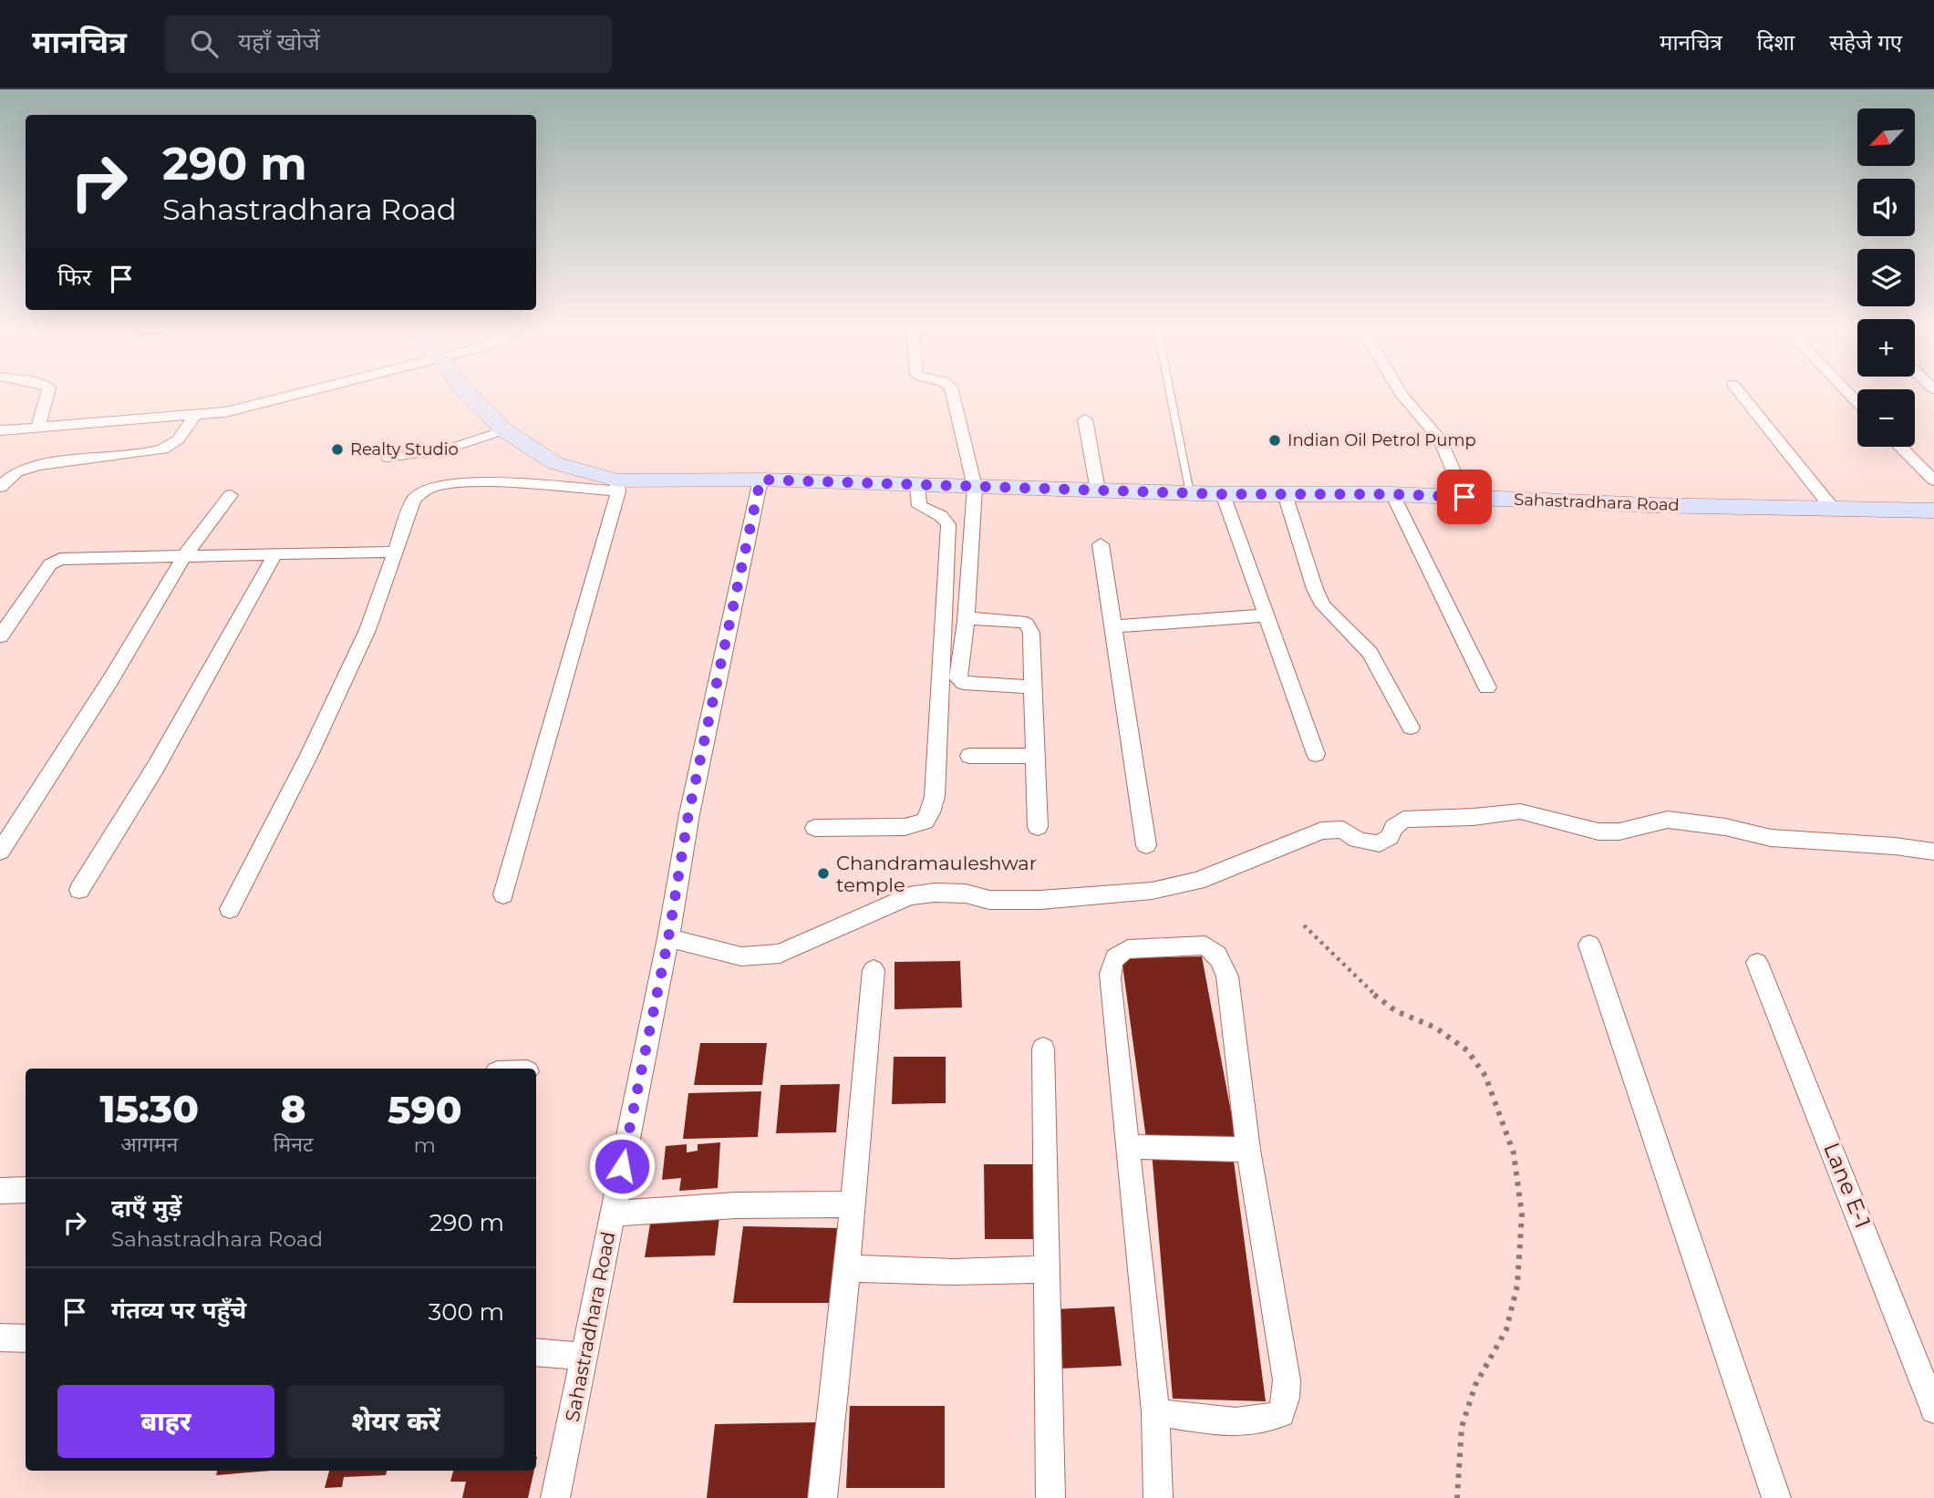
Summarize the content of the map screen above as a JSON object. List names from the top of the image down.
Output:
{
  "streets": {
    "main road": ["Sahastradhara Road"],
    "street": ["Lane E-1"]
  },
  "places": ["Indian Oil Petrol Pump", "Realty Studio", "Chandramauleshwar temple"],
  "north": "bottom left",
  "page": {
    "header": "मानचित्र",
    "search": "यहाँ खोजें",
    "nav": ["मानचित्र", "दिशा", "सहेजे गए"],
    "map_buttons": ["+", "−"],
    "turn": ["290 m", "Sahastradhara Road"],
    "then": "फिर",
    "eta": [
      "15:30",
      "आगमन",
      "8",
      "मिनट",
      "590",
      "m"
    ],
    "list": [
      {
        "name": "दाएँ मुड़ें",
        "note": "Sahastradhara Road",
        "value": "290 m"
      },
      {
        "name": "गंतव्य पर पहुँचे",
        "value": "300 m"
      }
    ],
    "buttons": ["बाहर", "शेयर करें"]
  }
}
